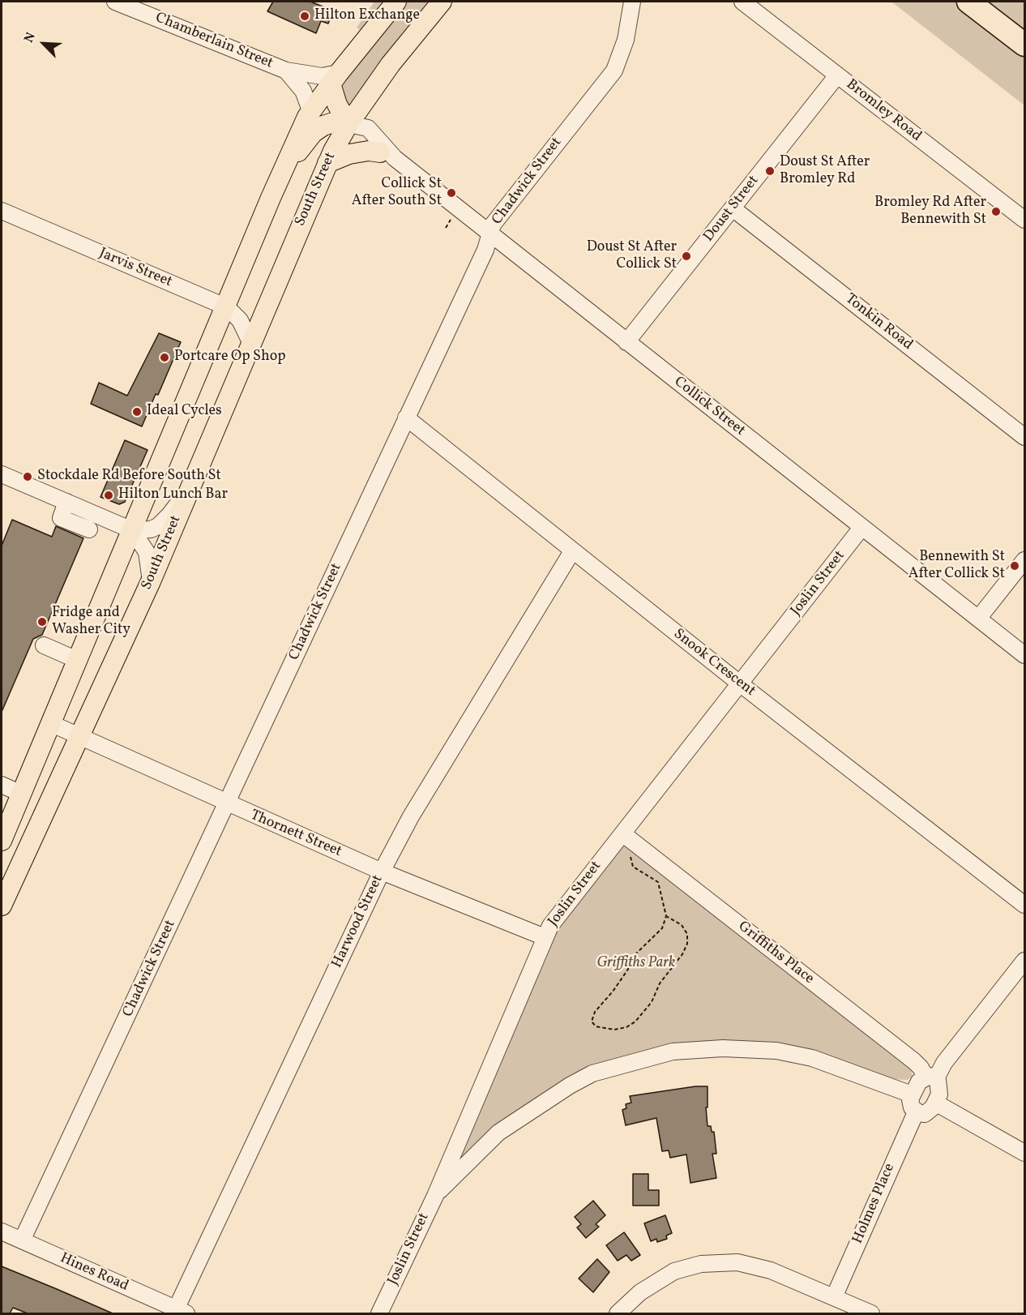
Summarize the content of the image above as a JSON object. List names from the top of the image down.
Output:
{
  "streets": {
    "main road": ["South Street"],
    "street": [
      "Chamberlain Street",
      "Bromley Road",
      "Chadwick Street",
      "Doust Street",
      "Jarvis Street",
      "Tonkin Road",
      "Collick Street",
      "Joslin Street",
      "Snook Crescent",
      "Thornett Street",
      "Harwood Street",
      "Griffiths Place",
      "Holmes Place",
      "Hines Road"
    ]
  },
  "crossings": [
    ["Bromley Road", "Doust Street"],
    ["Chadwick Street", "Collick Street"],
    ["Chadwick Street", "Snook Crescent"],
    ["Chadwick Street", "Thornett Street"],
    ["Chadwick Street", "Hines Road"],
    ["South Street", "Jarvis Street"],
    ["South Street", "Collick Street"],
    ["South Street", "Thornett Street"],
    ["Doust Street", "Tonkin Road"],
    ["Doust Street", "Collick Street"],
    ["Collick Street", "Joslin Street"],
    ["Joslin Street", "Snook Crescent"],
    ["Joslin Street", "Thornett Street"],
    ["Joslin Street", "Griffiths Place"],
    ["Snook Crescent", "Harwood Street"],
    ["Thornett Street", "Harwood Street"],
    ["Harwood Street", "Hines Road"],
    ["Griffiths Place", "Holmes Place"]
  ],
  "parks": ["Griffiths Park"],
  "places": [
    "Hilton Exchange",
    "Doust St After Bromley Rd",
    "Collick St After South St",
    "Bromley Rd After Bennewith St",
    "Doust St After Collick St",
    "Portcare Op Shop",
    "Ideal Cycles",
    "Stockdale Rd Before South St",
    "Hilton Lunch Bar",
    "Bennewith St After Collick St",
    "Fridge and Washer City"
  ],
  "north": "top left"
}
